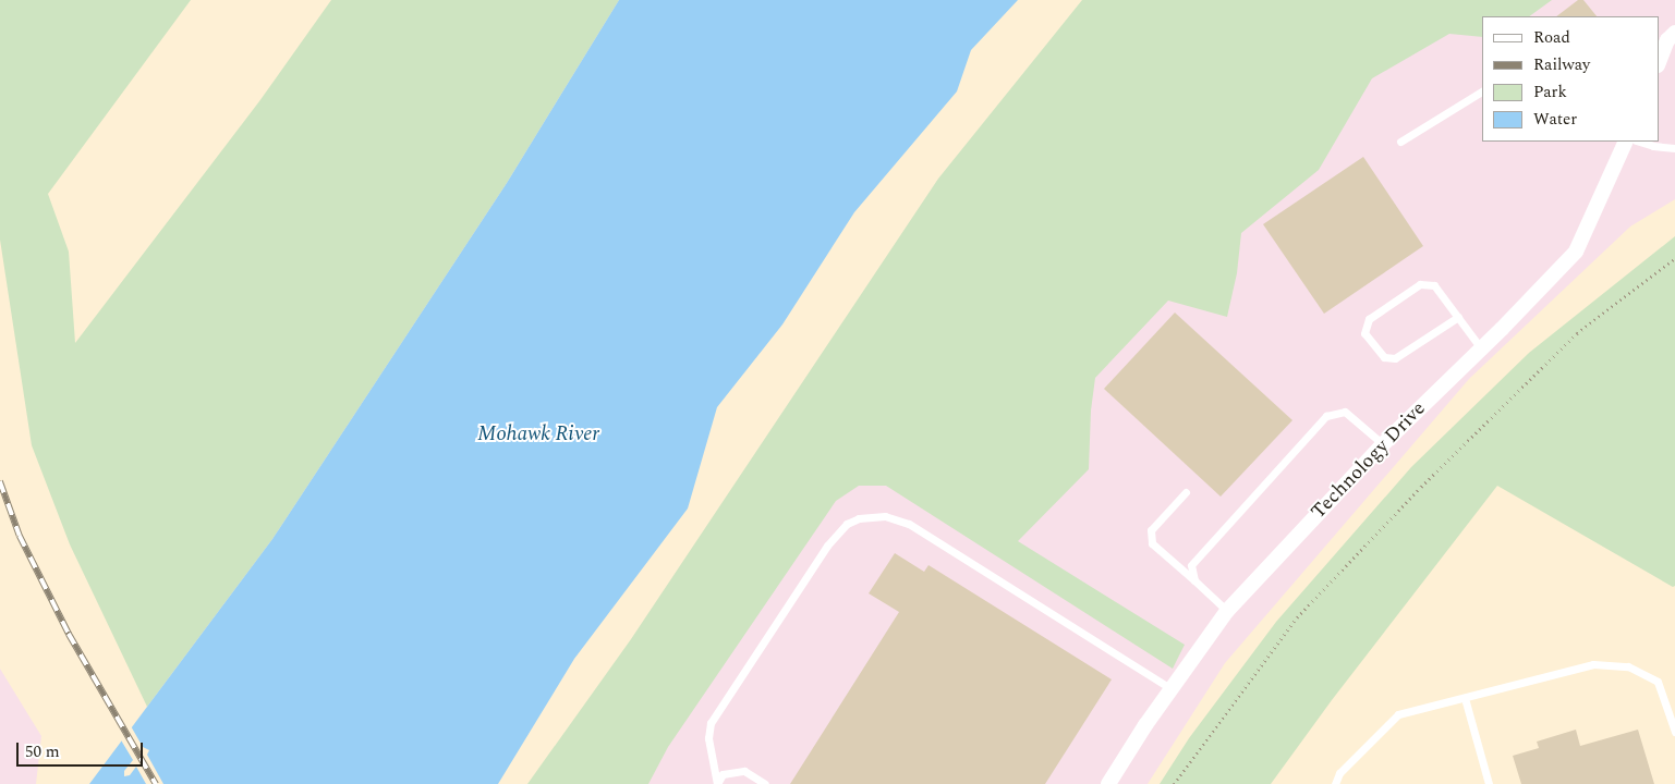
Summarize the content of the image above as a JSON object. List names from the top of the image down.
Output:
{
  "streets": {
    "street": ["Technology Drive"]
  },
  "water": ["Mohawk River"],
  "legend": [
    "Road",
    "Railway",
    "Park",
    "Water"
  ],
  "scale_bar": "50 m"
}
